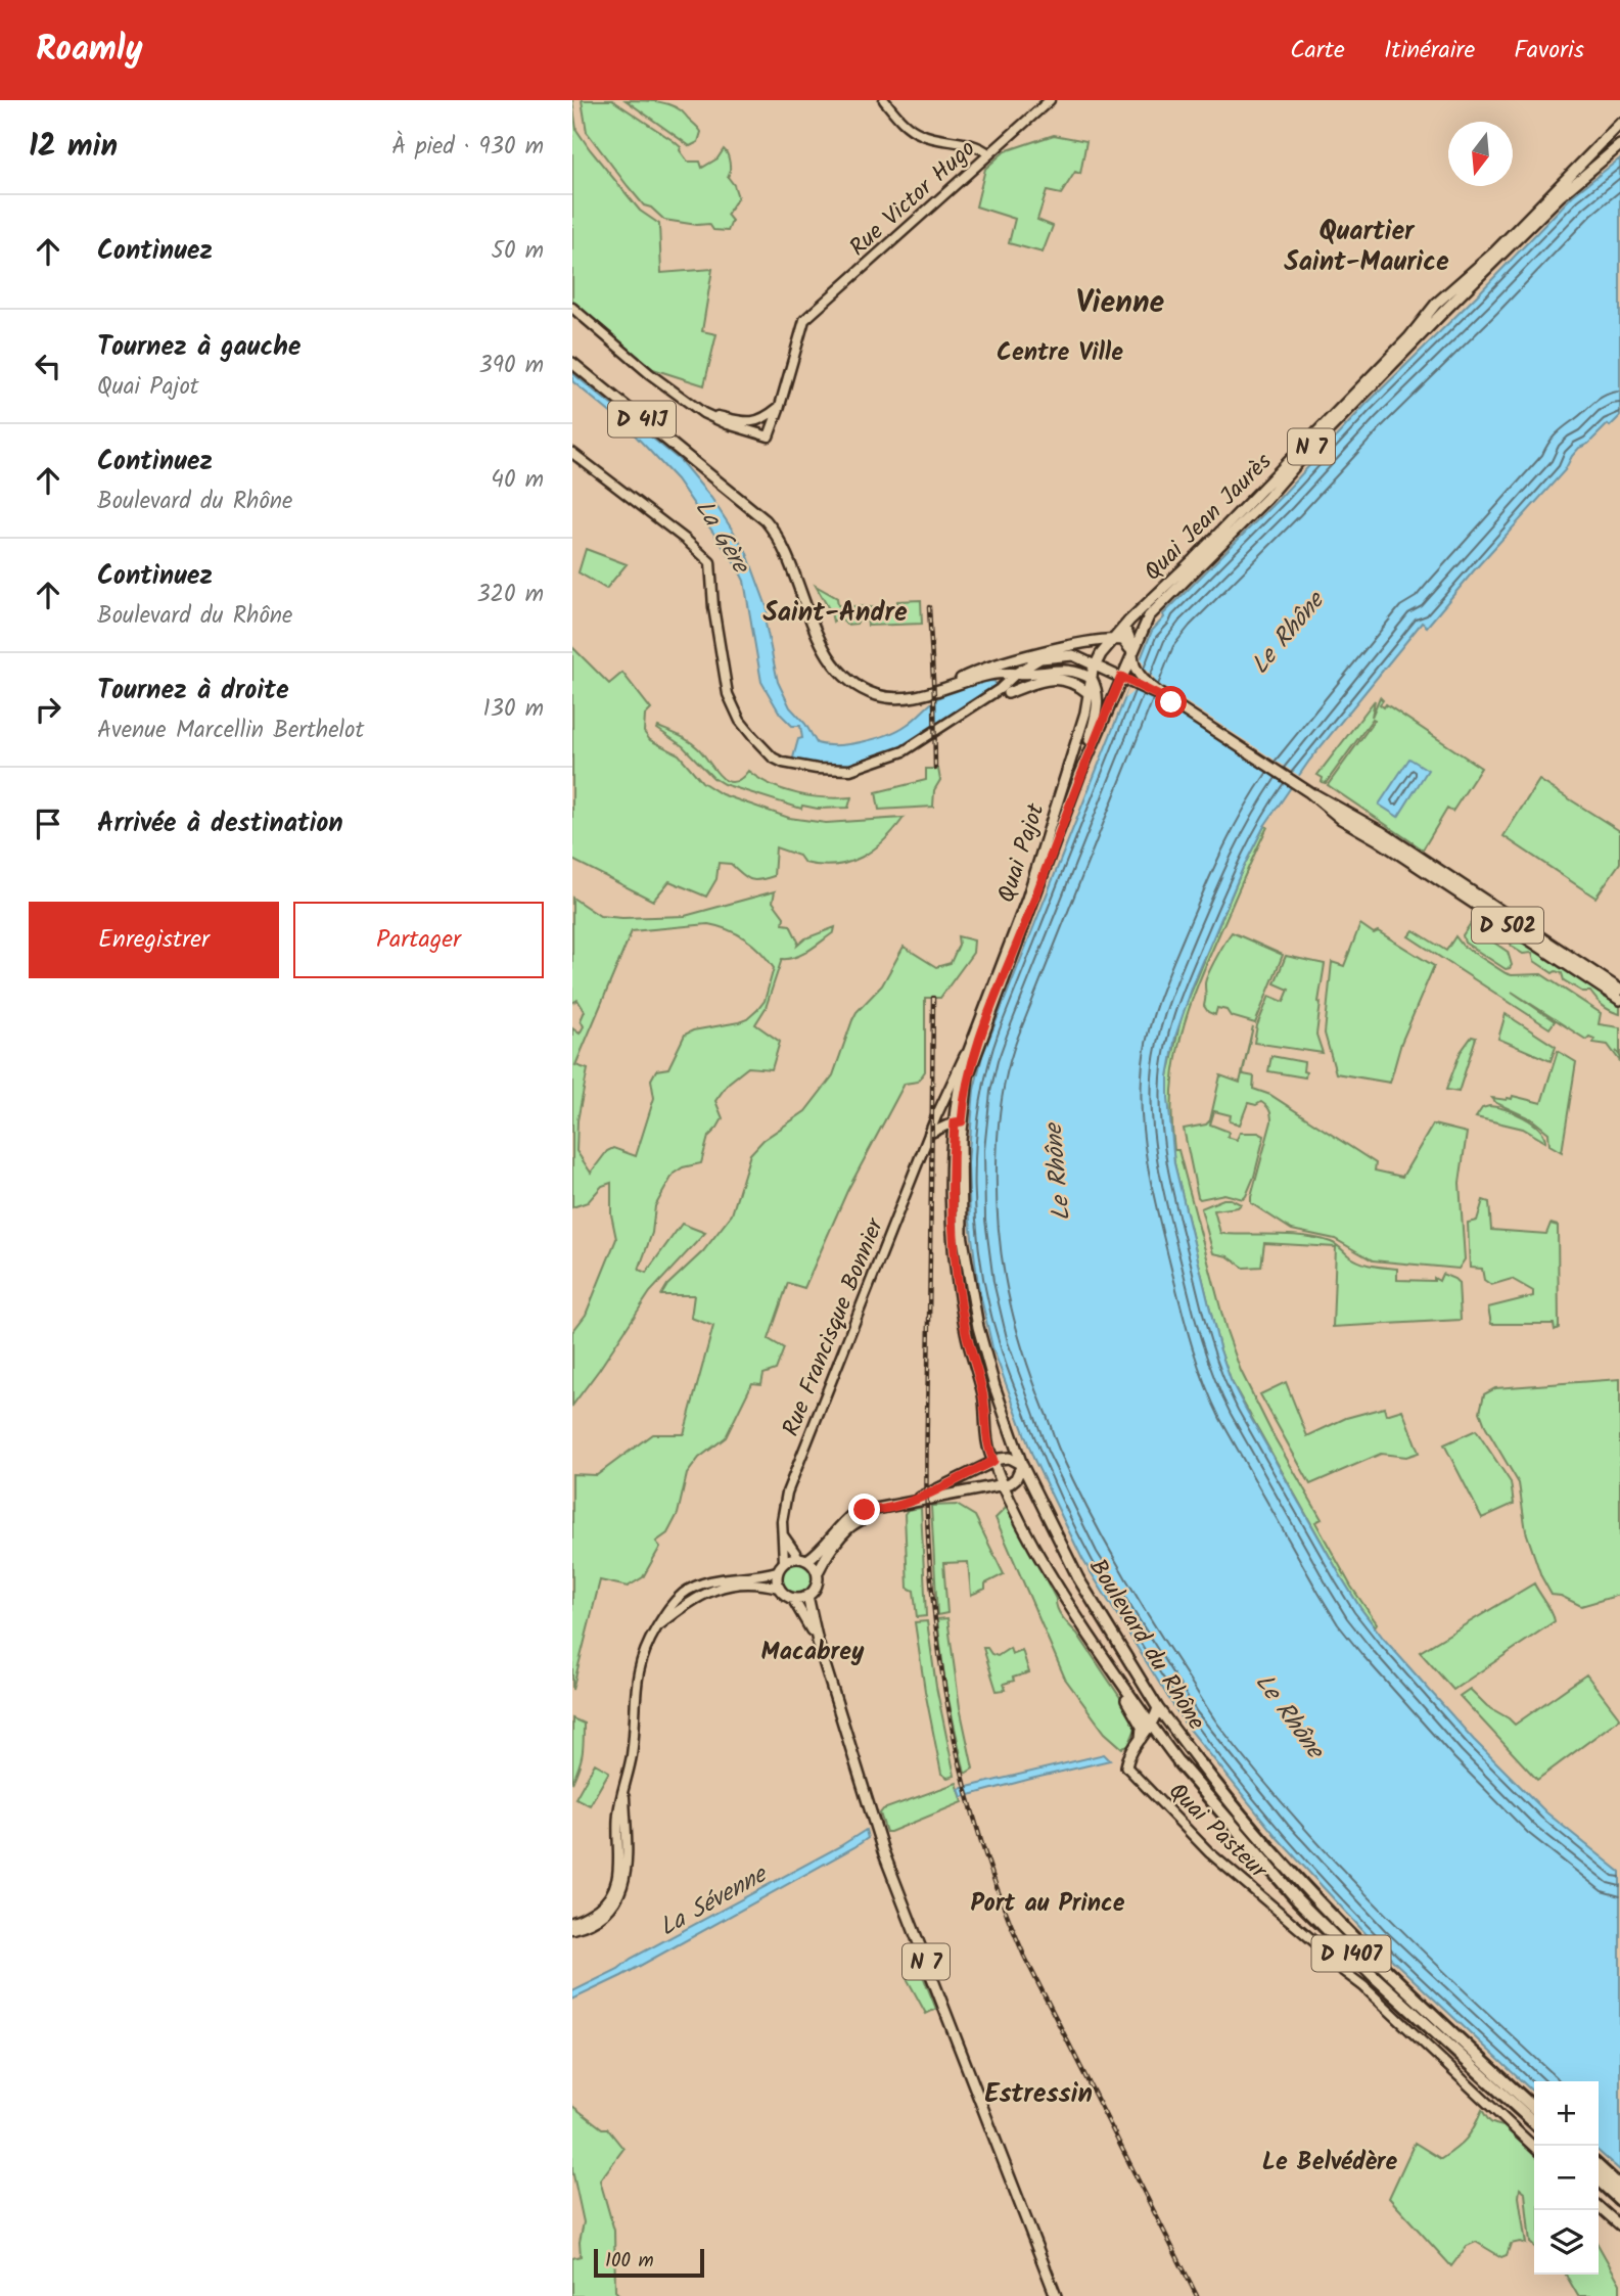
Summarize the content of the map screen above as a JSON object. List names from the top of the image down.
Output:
{
  "streets": {
    "highway": ["Boulevard du Rhône", "D 1407"],
    "main road": [
      "Rue Victor Hugo",
      "D 41J",
      "N 7",
      "Quai Jean Jaurès",
      "Quai Pajot",
      "D 502",
      "Rue Francisque Bonnier",
      "Quai Pasteur"
    ]
  },
  "crossings": [
    ["D 41J", "Quai Jean Jaurès"],
    ["D 41J", "Quai Pajot"],
    ["N 7", "Quai Jean Jaurès"],
    ["N 7", "Quai Pajot"],
    ["N 7", "D 502"],
    ["N 7", "Rue Francisque Bonnier"],
    ["N 7", "Boulevard du Rhône"],
    ["Quai Jean Jaurès", "Quai Pajot"],
    ["Quai Jean Jaurès", "D 502"],
    ["Quai Pajot", "D 502"],
    ["Quai Pajot", "Rue Francisque Bonnier"],
    ["Quai Pajot", "Boulevard du Rhône"],
    ["Rue Francisque Bonnier", "Boulevard du Rhône"]
  ],
  "districts": [
    "Quartier Saint-Maurice",
    "Vienne",
    "Centre Ville",
    "Saint-Andre",
    "Macabrey",
    "Port au Prince",
    "Estressin",
    "Le Belvédère"
  ],
  "water": ["La Gère", "Le Rhône", "La Sévenne"],
  "scale_bar": "100 m",
  "north": "bottom",
  "page": {
    "header": "Roamly",
    "nav": ["Carte", "Itinéraire", "Favoris"],
    "heading": ["12 min", "À pied · 930 m"],
    "list": [
      ["Continuez", "50 m"],
      ["Tournez à gauche", "Quai Pajot", "390 m"],
      ["Continuez", "Boulevard du Rhône", "40 m"],
      ["Continuez", "Boulevard du Rhône", "320 m"],
      ["Tournez à droite", "Avenue Marcellin Berthelot", "130 m"],
      "Arrivée à destination"
    ],
    "buttons": ["Enregistrer", "Partager"],
    "map_buttons": ["+", "−"],
    "scale": "100 m"
  }
}
